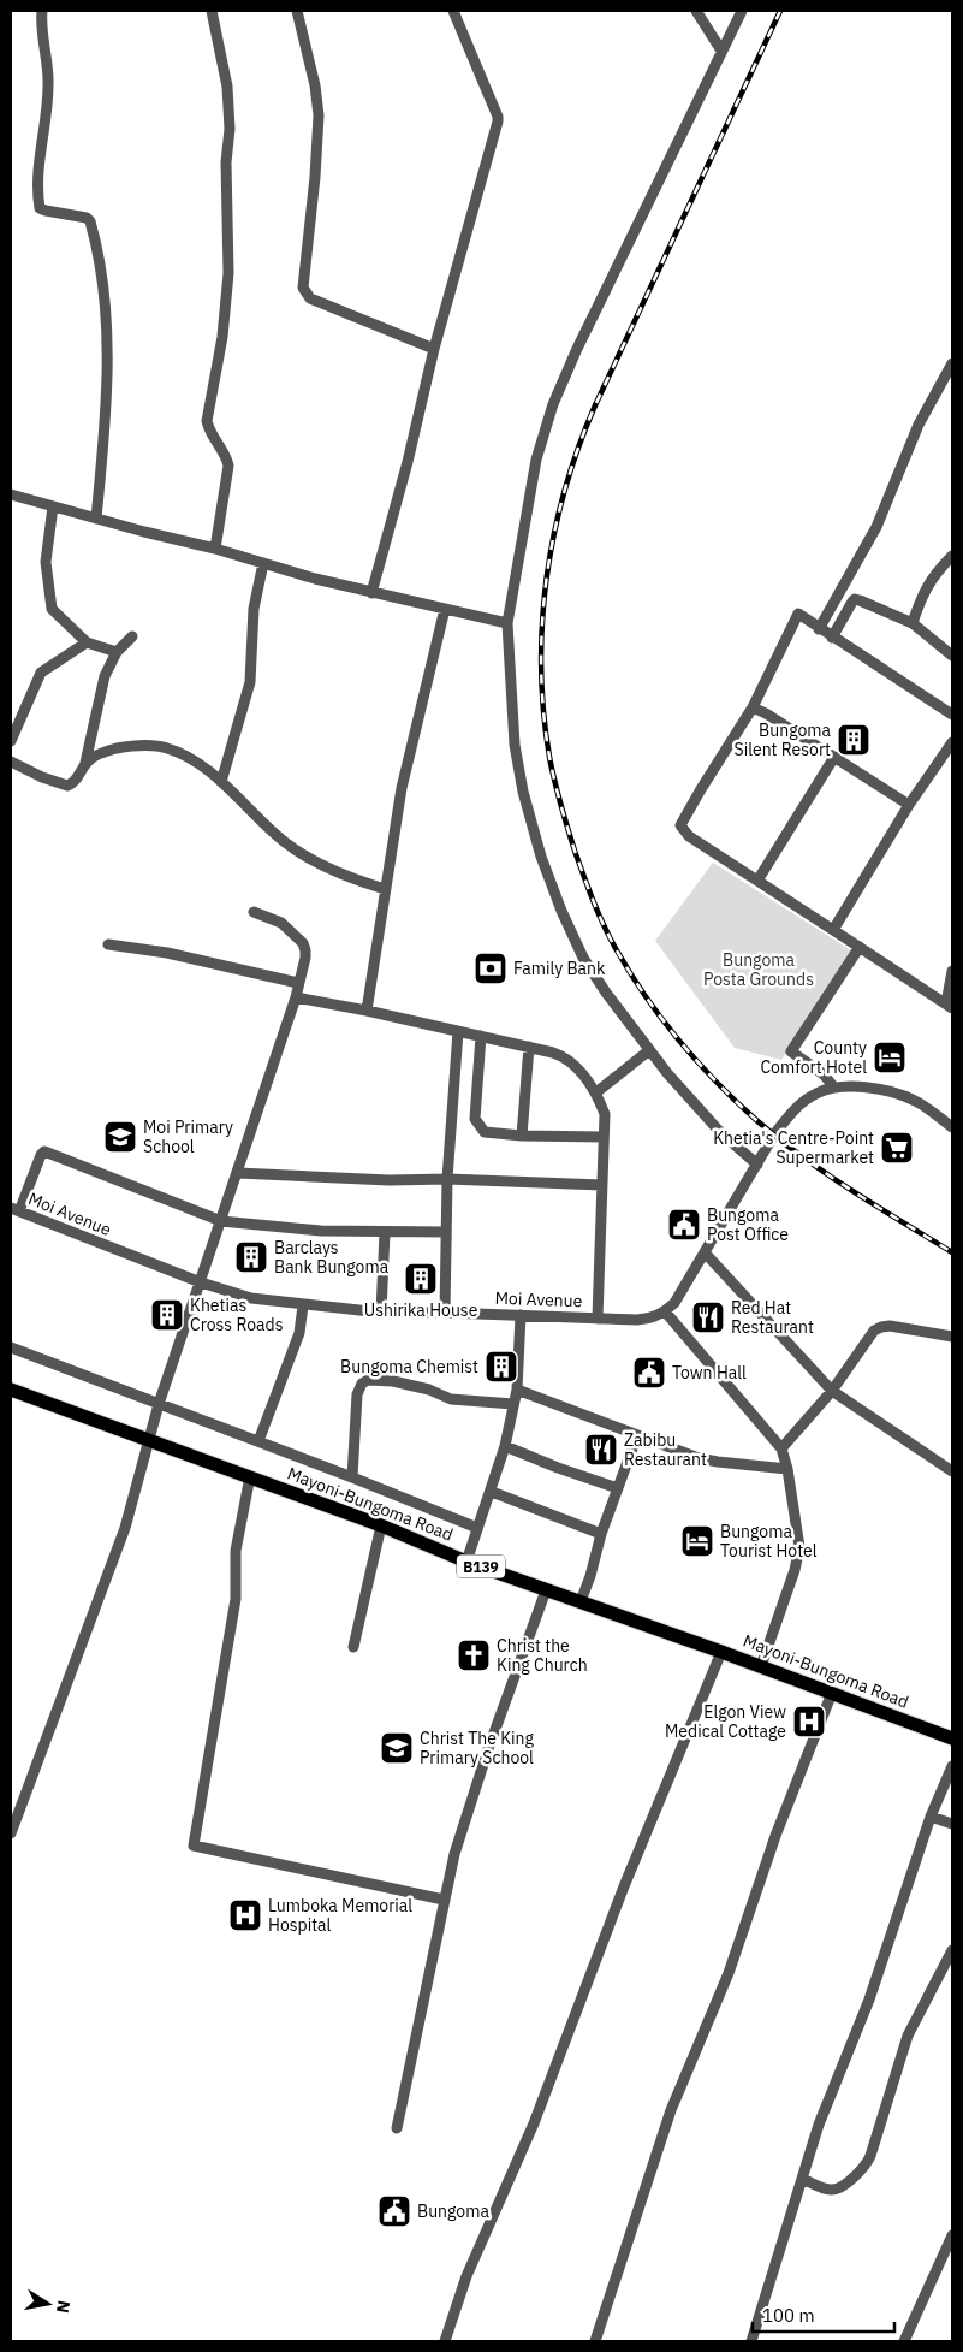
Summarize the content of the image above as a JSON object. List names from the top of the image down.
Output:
{
  "streets": {
    "main road": ["Mayoni-Bungoma Road", "B139"],
    "street": ["Moi Avenue"]
  },
  "parks": ["Bungoma Posta Grounds"],
  "places": {
    "building": [
      "Bungoma Silent Resort",
      "Barclays Bank Bungoma",
      "Ushirika House",
      "Khetias Cross Roads",
      "Bungoma Chemist"
    ],
    "bank": ["Family Bank"],
    "hotel": ["County Comfort Hotel", "Bungoma Tourist Hotel"],
    "school or university": ["Moi Primary School", "Christ The King Primary School"],
    "supermarket": ["Khetia's Centre-Point Supermarket"],
    "public building": ["Bungoma Post Office", "Town Hall", "Bungoma"],
    "restaurant": ["Red Hat Restaurant", "Zabibu Restaurant"],
    "church": ["Christ the King Church"],
    "hospital": ["Elgon View Medical Cottage", "Lumboka Memorial Hospital"]
  },
  "scale_bar": "100 m",
  "north": "right"
}
